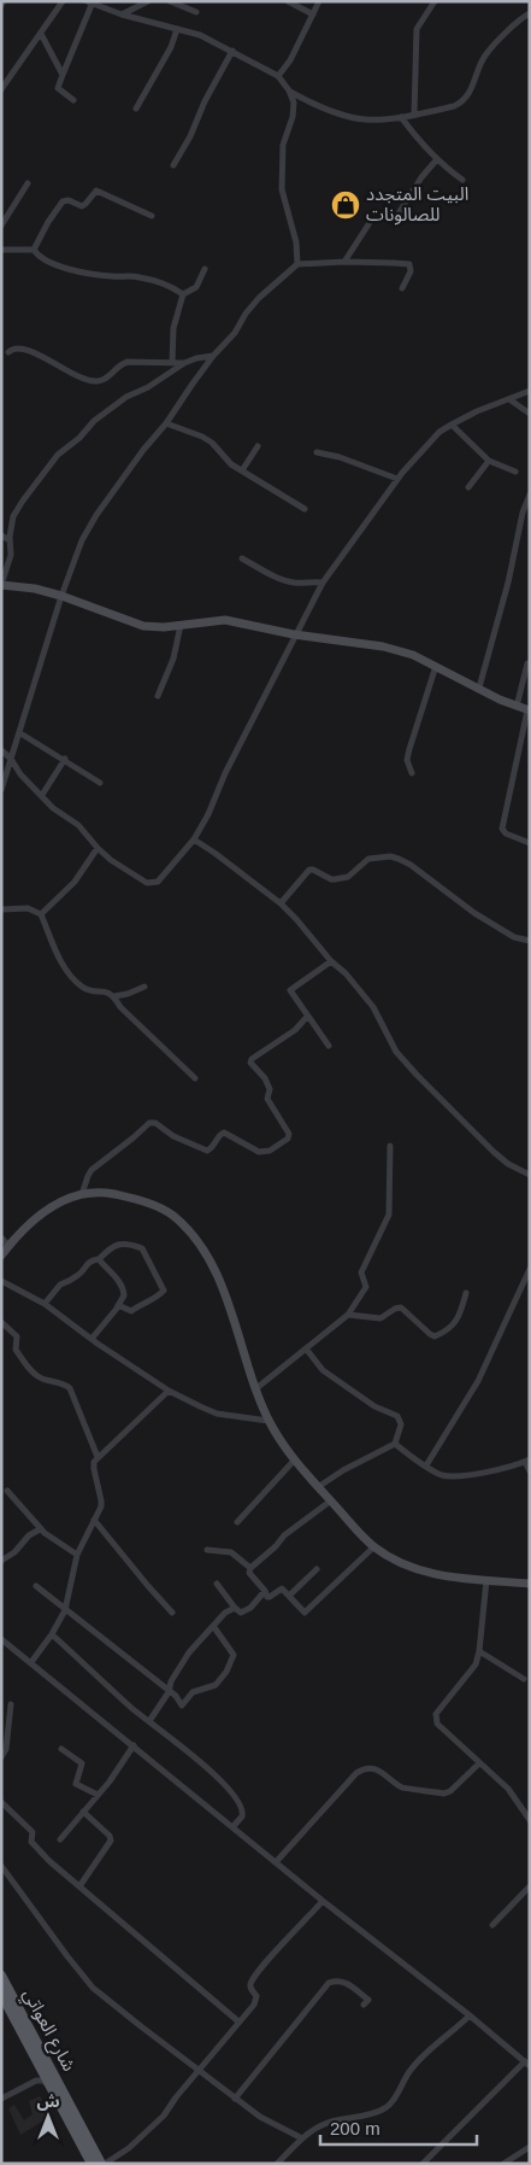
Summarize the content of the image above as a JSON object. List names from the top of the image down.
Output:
{
  "streets": {
    "main road": ["شارع العواتي"]
  },
  "places": {
    "shop": ["البيت المتجدد للصالونات"]
  },
  "scale_bar": "200 m",
  "north": "top"
}
